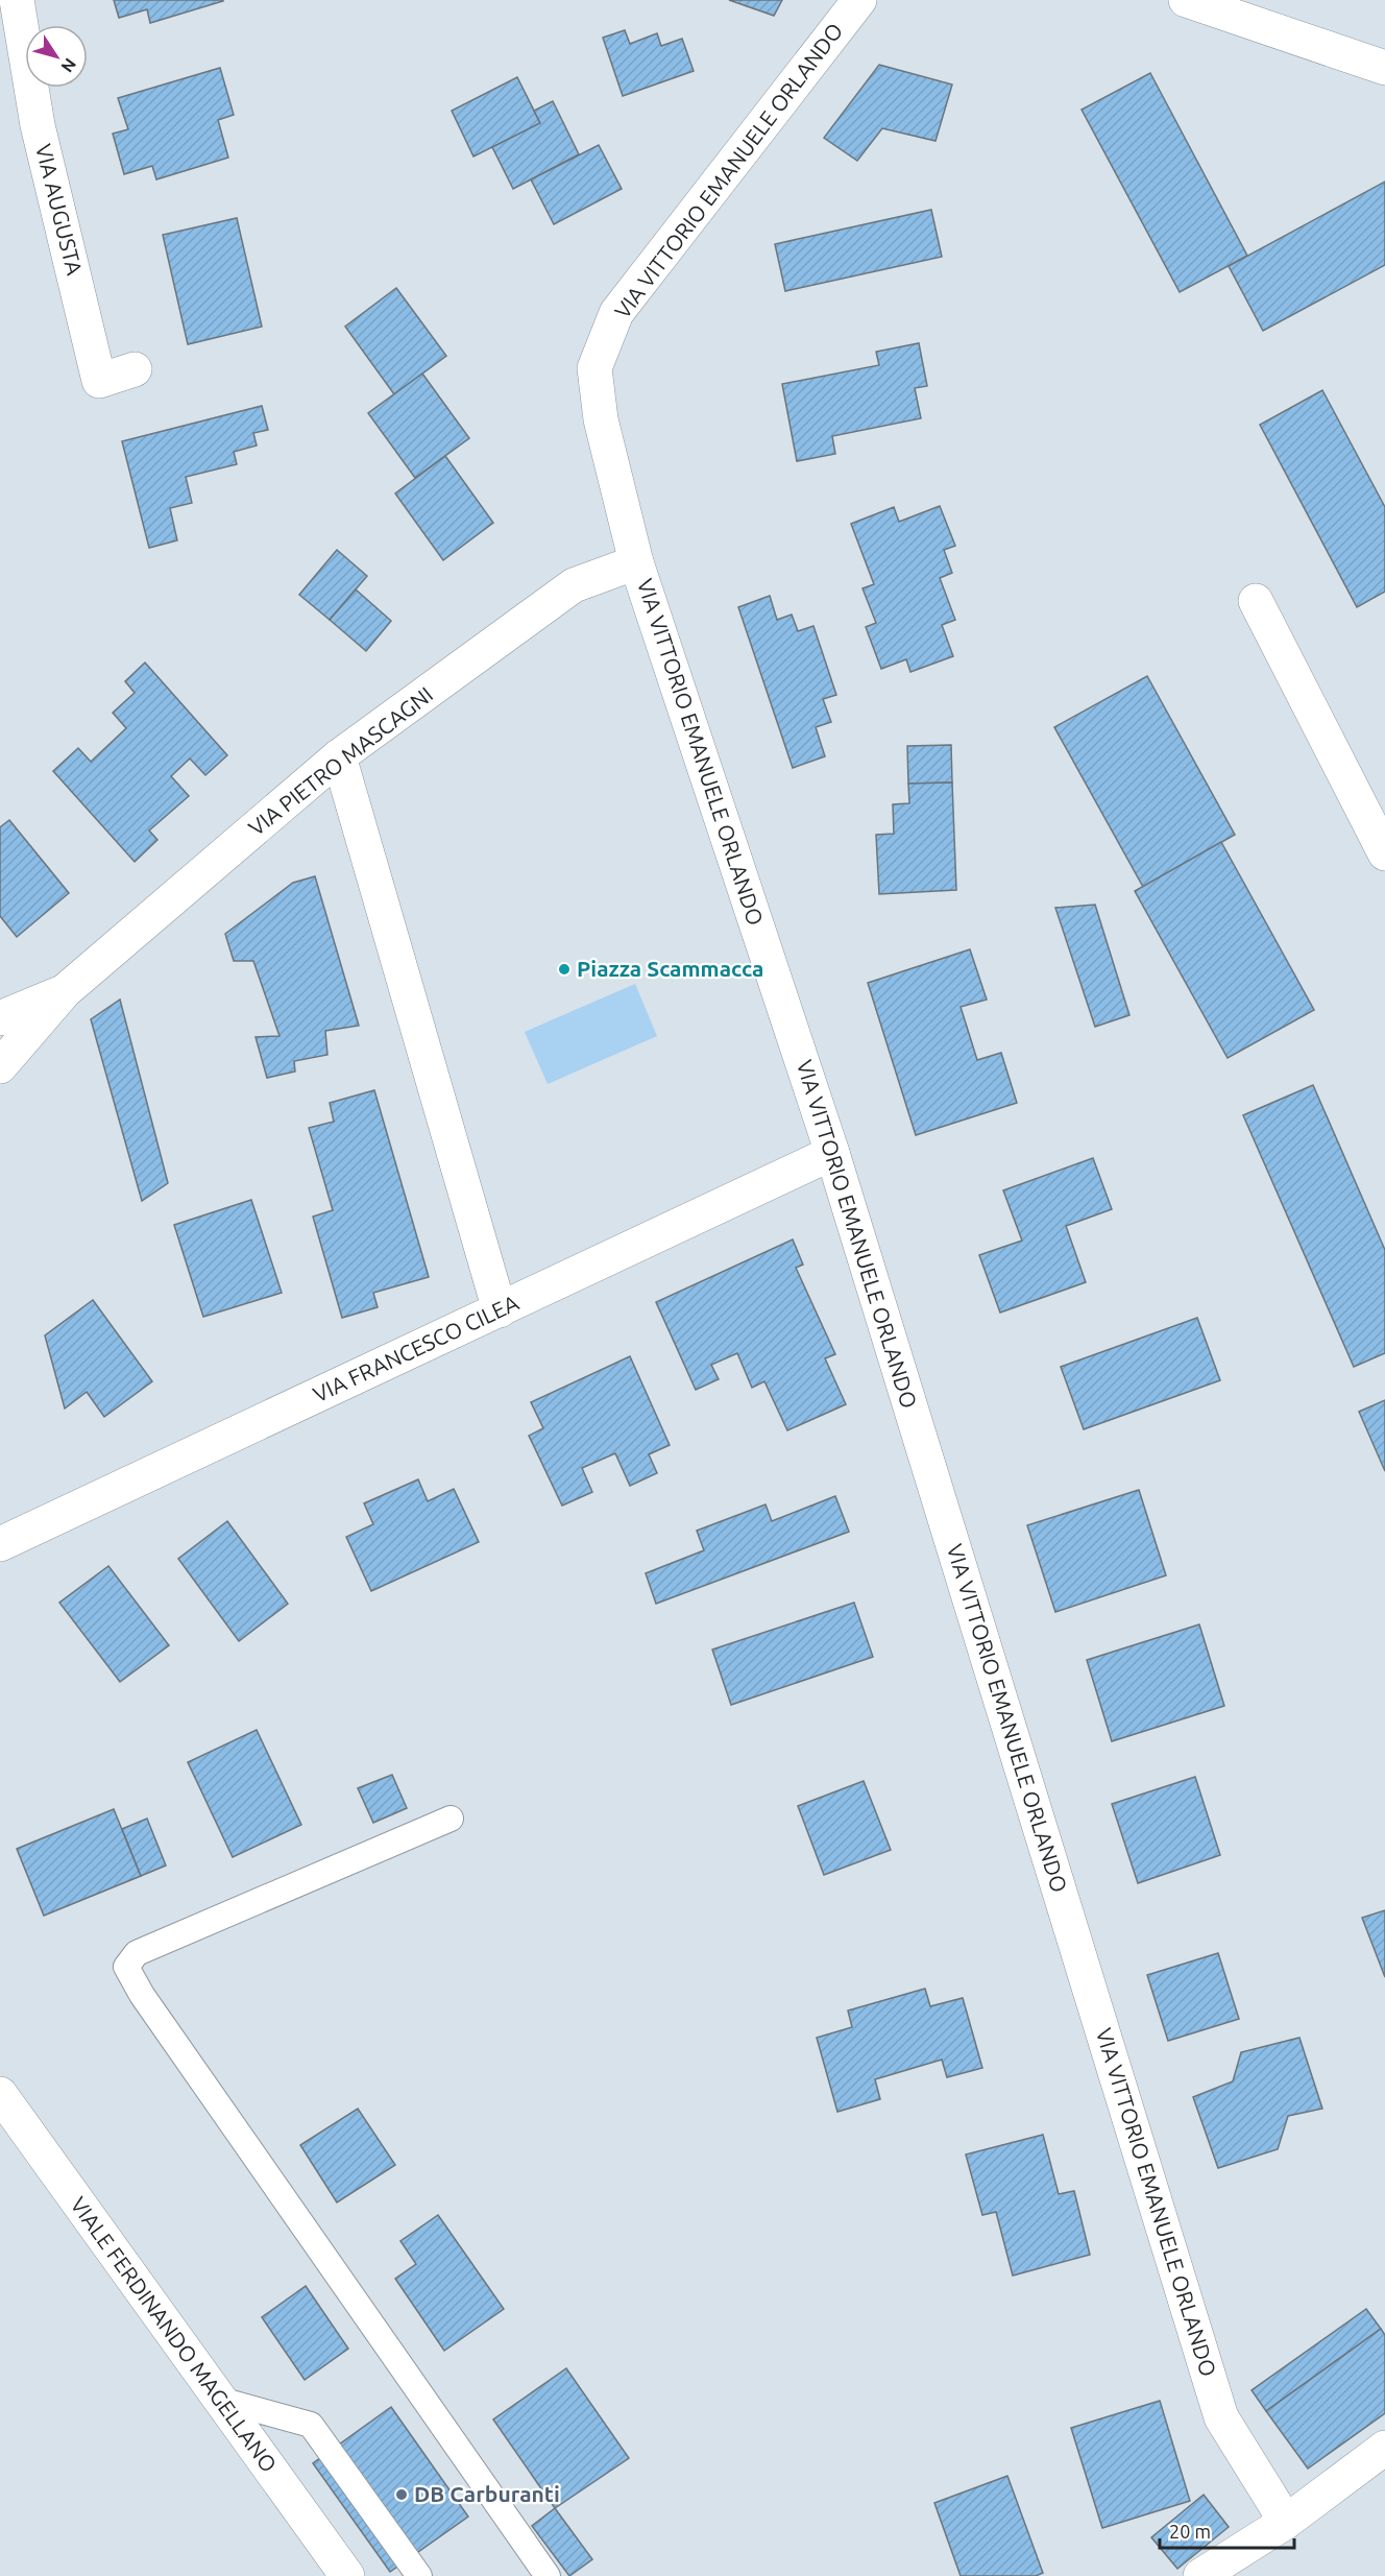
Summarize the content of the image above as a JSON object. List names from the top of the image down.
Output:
{
  "streets": {
    "street": [
      "VIA VITTORIO EMANUELE ORLANDO",
      "VIA AUGUSTA",
      "VIA PIETRO MASCAGNI",
      "VIA FRANCESCO CILEA",
      "VIALE FERDINANDO MAGELLANO"
    ]
  },
  "crossings": [
    ["VIA VITTORIO EMANUELE ORLANDO", "VIA PIETRO MASCAGNI"],
    ["VIA VITTORIO EMANUELE ORLANDO", "VIA FRANCESCO CILEA"]
  ],
  "places": ["Piazza Scammacca", "DB Carburanti"],
  "scale_bar": "20 m",
  "north": "bottom right"
}
